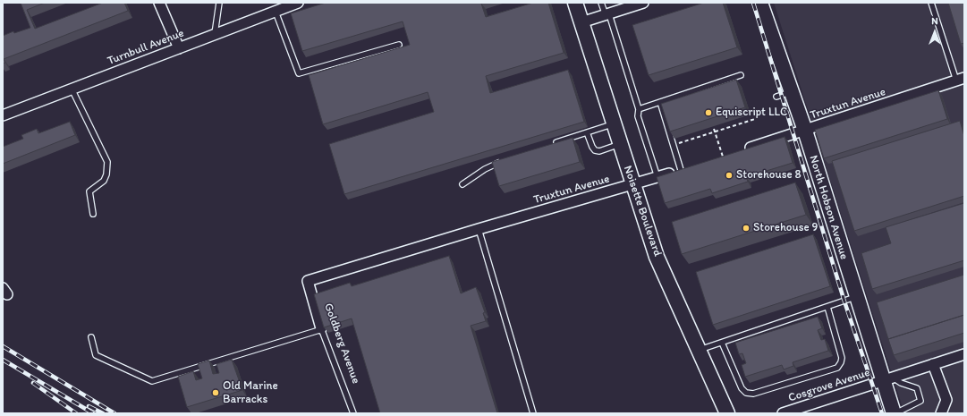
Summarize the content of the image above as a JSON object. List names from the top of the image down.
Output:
{
  "streets": {
    "street": [
      "Turnbull Avenue",
      "Truxtun Avenue",
      "North Hobson Avenue",
      "Noisette Boulevard",
      "Goldberg Avenue",
      "Cosgrove Avenue"
    ]
  },
  "crossings": [
    ["Truxtun Avenue", "North Hobson Avenue"],
    ["Truxtun Avenue", "Noisette Boulevard"],
    ["Truxtun Avenue", "Goldberg Avenue"],
    ["North Hobson Avenue", "Cosgrove Avenue"]
  ],
  "places": [
    "Equiscript LLC",
    "Storehouse 8",
    "Storehouse 9",
    "Old Marine Barracks"
  ],
  "north": "top"
}
